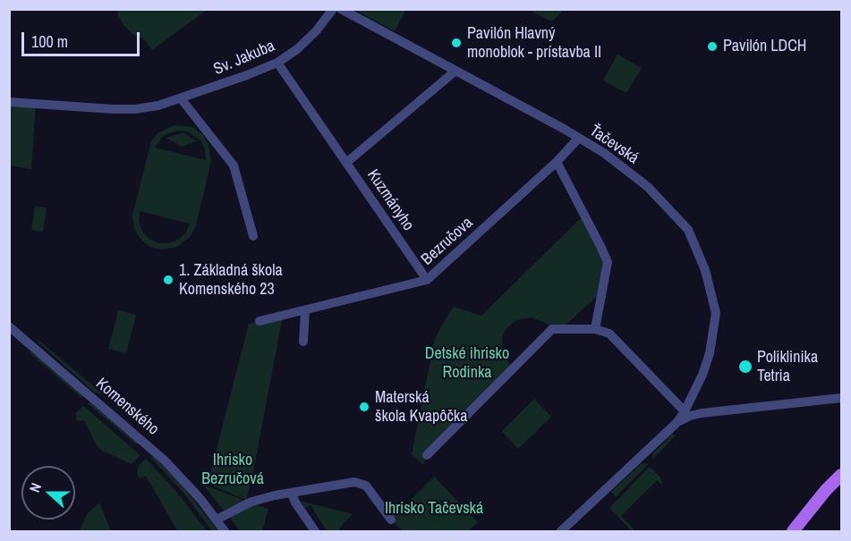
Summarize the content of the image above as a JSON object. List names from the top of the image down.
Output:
{
  "streets": {
    "street": [
      "Sv. Jakuba",
      "Ťačevská",
      "Kuzmányho",
      "Bezručova",
      "Komenského"
    ]
  },
  "crossings": [
    ["Sv. Jakuba", "Kuzmányho"],
    ["Ťačevská", "Kuzmányho"],
    ["Ťačevská", "Bezručova"],
    ["Kuzmányho", "Bezručova"]
  ],
  "parks": ["Detské ihrisko Rodinka", "Ihrisko Bezručová", "Ihrisko Tačevská"],
  "places": [
    "Pavilón Hlavný monoblok - prístavba II",
    "Pavilón LDCH",
    "1. Základná škola Komenského 23",
    "Poliklinika Tetria",
    "Materská škola Kvapôčka"
  ],
  "scale_bar": "100 m",
  "north": "left"
}
